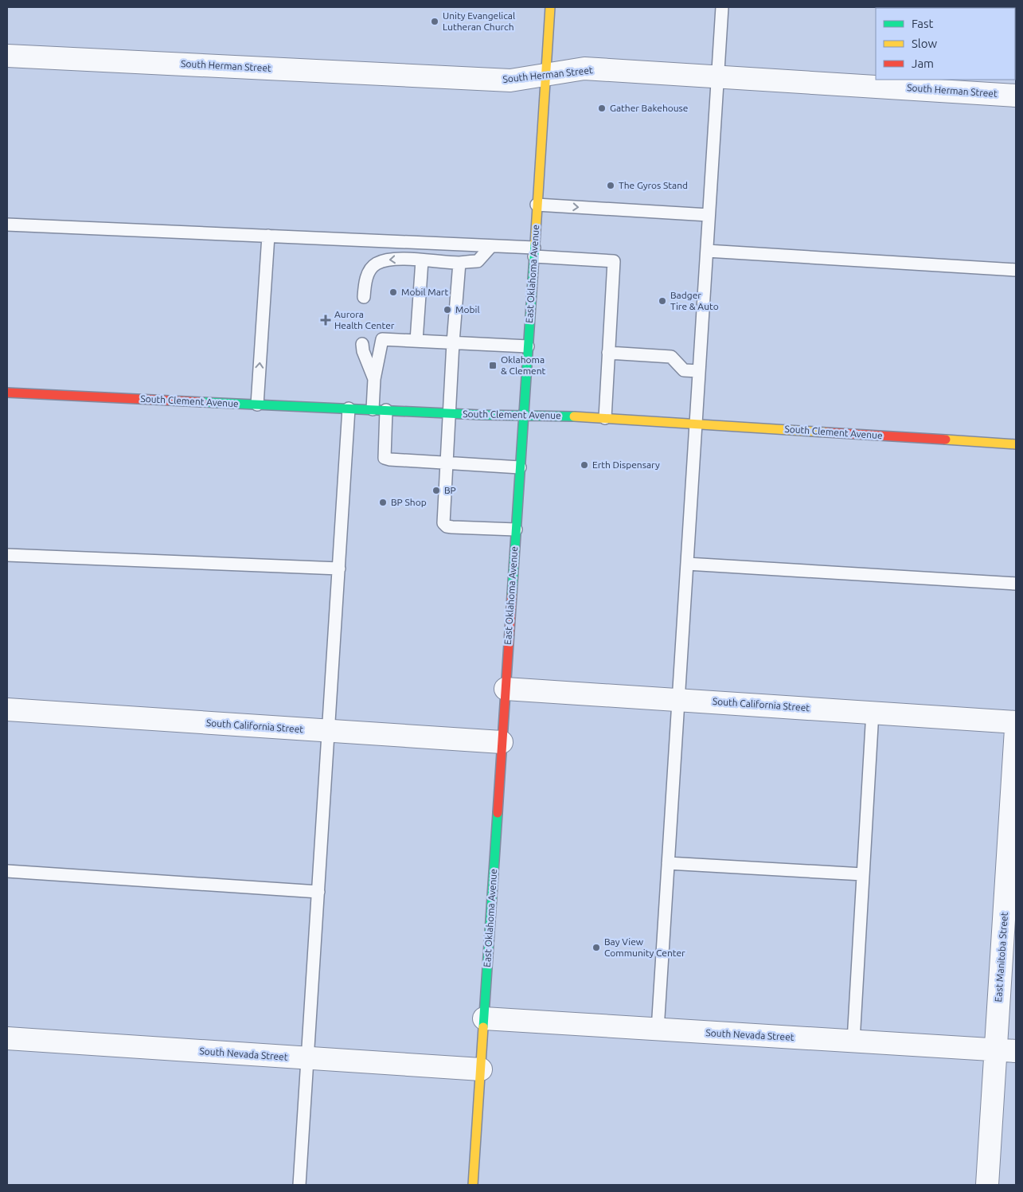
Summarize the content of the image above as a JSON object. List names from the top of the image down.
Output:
{
  "streets": {
    "main road": ["East Oklahoma Avenue", "South Clement Avenue"],
    "street": [
      "South Herman Street",
      "South California Street",
      "East Manitoba Street",
      "South Nevada Street"
    ]
  },
  "crossings": [
    ["South Herman Street", "East Oklahoma Avenue"],
    ["East Oklahoma Avenue", "South Clement Avenue"],
    ["East Oklahoma Avenue", "South California Street"],
    ["East Oklahoma Avenue", "South Nevada Street"],
    ["East Manitoba Street", "South Nevada Street"]
  ],
  "places": {
    "other": [
      "Unity Evangelical Lutheran Church",
      "Gather Bakehouse",
      "The Gyros Stand",
      "Mobil Mart",
      "Badger Tire & Auto",
      "Mobil",
      "Erth Dispensary",
      "BP",
      "BP Shop",
      "Bay View Community Center"
    ],
    "health": ["Aurora Health Center"],
    "transit": ["Oklahoma & Clement"]
  },
  "legend": ["Fast", "Slow", "Jam"]
}
